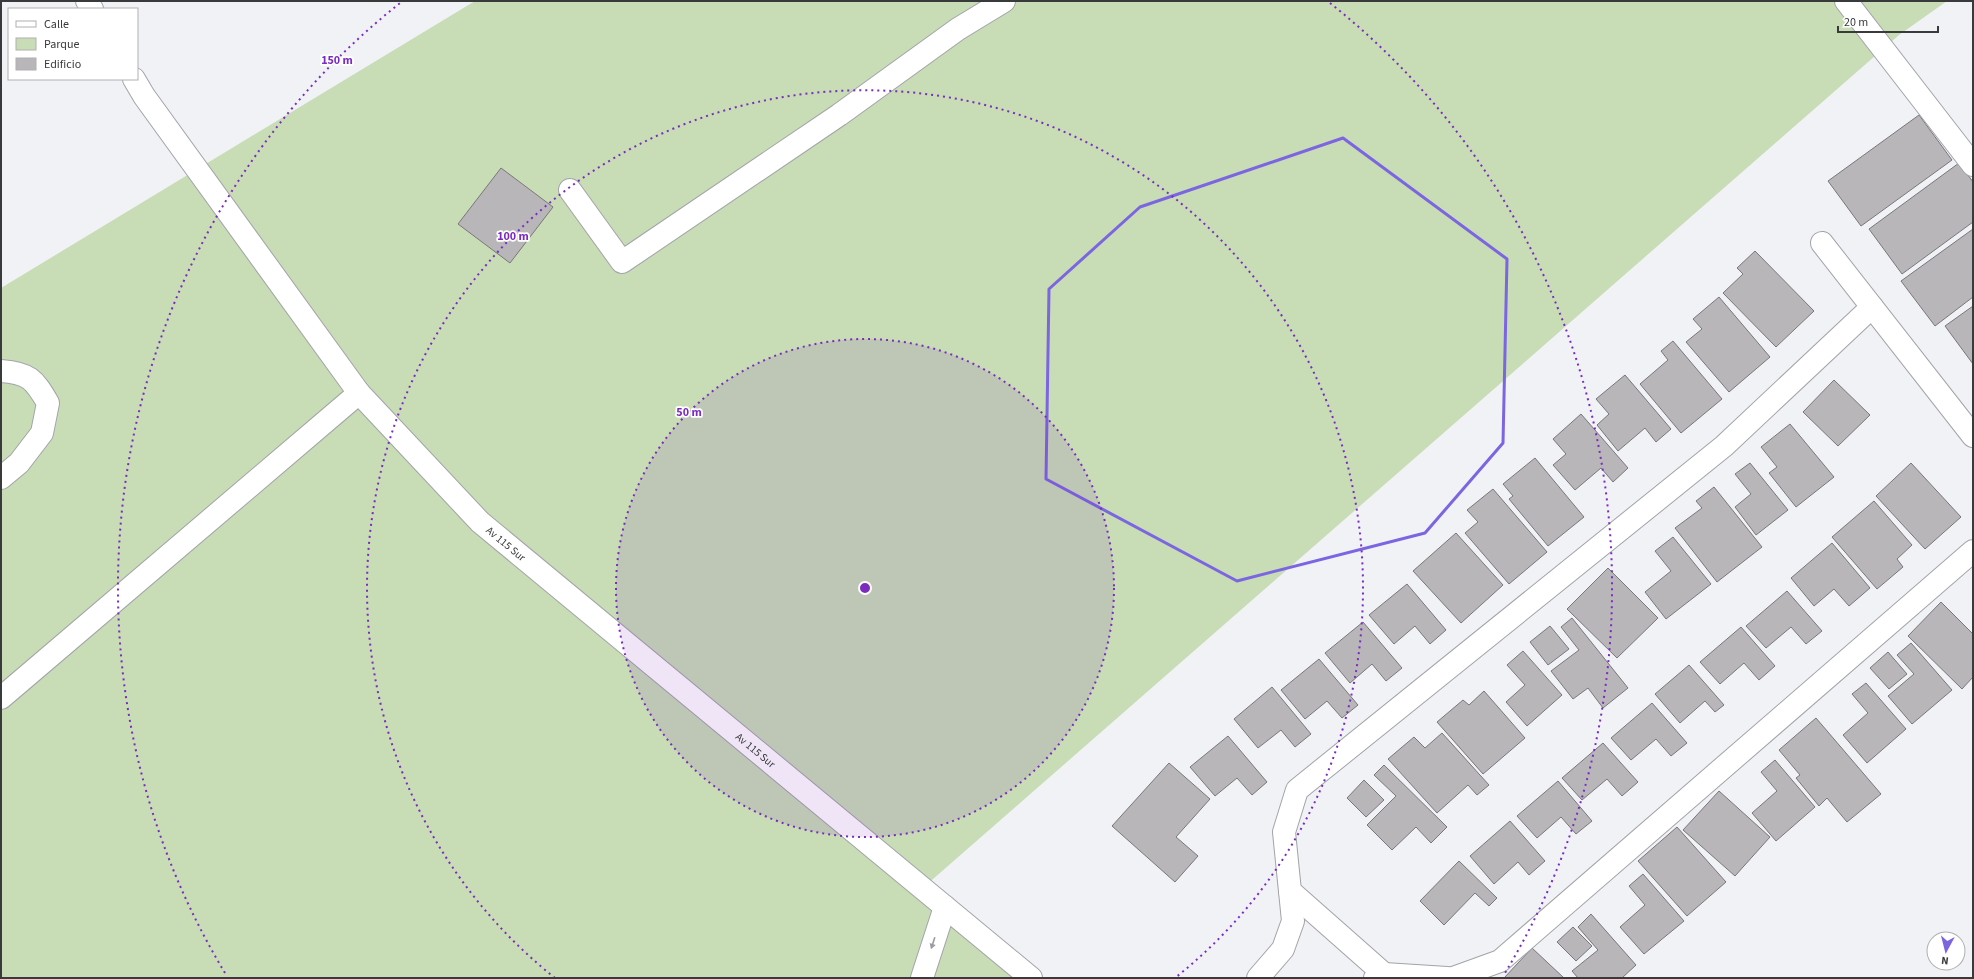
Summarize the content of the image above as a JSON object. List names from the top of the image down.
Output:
{
  "streets": {
    "street": ["Av 115 Sur"]
  },
  "legend": ["Calle", "Parque", "Edificio"],
  "scale_bar": "20 m",
  "north": "bottom",
  "rings": ["150 m", "100 m", "50 m"]
}
